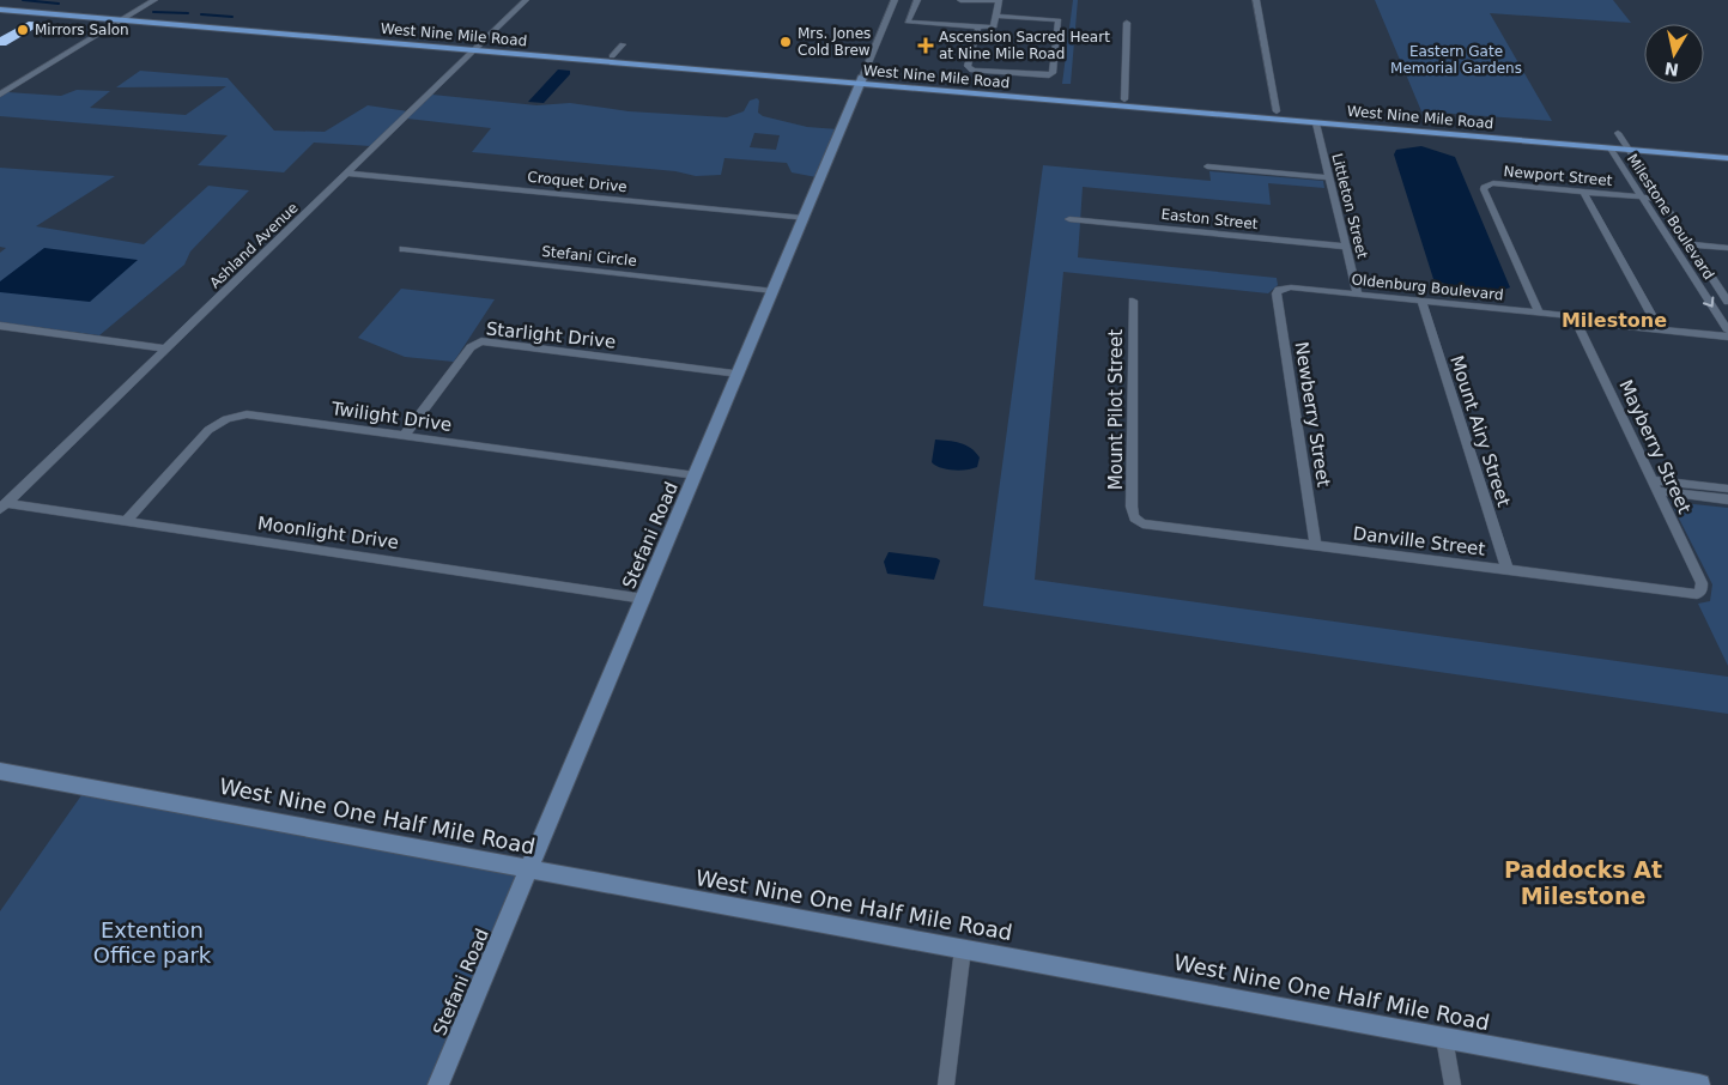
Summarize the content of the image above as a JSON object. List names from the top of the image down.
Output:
{
  "streets": {
    "main road": ["West Nine Mile Road"],
    "street": [
      "Newport Street",
      "Croquet Drive",
      "Littleton Street",
      "Milestone Boulevard",
      "Easton Street",
      "Ashland Avenue",
      "Stefani Circle",
      "Oldenburg Boulevard",
      "Starlight Drive",
      "Mount Pilot Street",
      "Newberry Street",
      "Twilight Drive",
      "Mount Airy Street",
      "Mayberry Street",
      "Moonlight Drive",
      "Stefani Road",
      "Danville Street",
      "West Nine One Half Mile Road"
    ]
  },
  "crossings": [
    ["West Nine Mile Road", "Littleton Street"],
    ["West Nine Mile Road", "Milestone Boulevard"],
    ["West Nine Mile Road", "Ashland Avenue"],
    ["West Nine Mile Road", "Stefani Road"],
    ["Newport Street", "Milestone Boulevard"],
    ["Newport Street", "Oldenburg Boulevard"],
    ["Croquet Drive", "Ashland Avenue"],
    ["Croquet Drive", "Stefani Road"],
    ["Littleton Street", "Easton Street"],
    ["Littleton Street", "Oldenburg Boulevard"],
    ["Milestone Boulevard", "Oldenburg Boulevard"],
    ["Ashland Avenue", "Moonlight Drive"],
    ["Stefani Circle", "Stefani Road"],
    ["Oldenburg Boulevard", "Newberry Street"],
    ["Oldenburg Boulevard", "Mount Airy Street"],
    ["Oldenburg Boulevard", "Mayberry Street"],
    ["Starlight Drive", "Twilight Drive"],
    ["Starlight Drive", "Stefani Road"],
    ["Mount Pilot Street", "Danville Street"],
    ["Newberry Street", "Danville Street"],
    ["Twilight Drive", "Moonlight Drive"],
    ["Twilight Drive", "Stefani Road"],
    ["Mount Airy Street", "Danville Street"],
    ["Mayberry Street", "Danville Street"],
    ["Moonlight Drive", "Stefani Road"],
    ["Stefani Road", "West Nine One Half Mile Road"]
  ],
  "districts": ["Milestone", "Paddocks At Milestone"],
  "parks": ["Eastern Gate Memorial Gardens", "Extention Office park"],
  "places": {
    "other": ["Mirrors Salon", "Mrs. Jones Cold Brew"],
    "health": ["Ascension Sacred Heart at Nine Mile Road"]
  },
  "north": "bottom"
}
